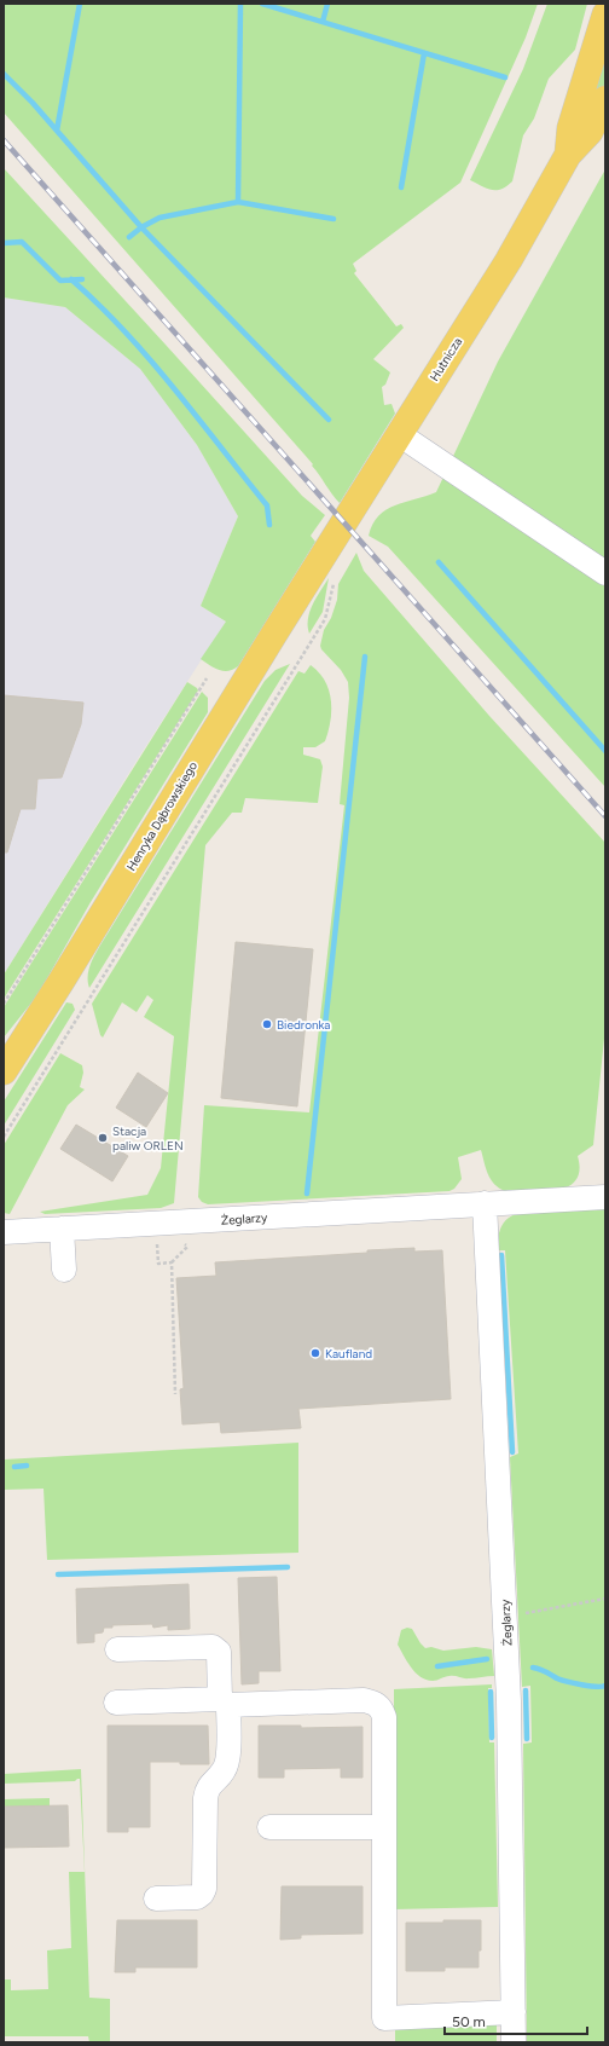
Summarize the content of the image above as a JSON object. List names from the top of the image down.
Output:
{
  "streets": {
    "main road": ["Hutnicza", "Henryka Dąbrowskiego"],
    "street": ["Żeglarzy"]
  },
  "crossings": [
    ["Hutnicza", "Henryka Dąbrowskiego"]
  ],
  "places": ["Biedronka", "Stacja paliw ORLEN", "Kaufland"],
  "scale_bar": "50 m"
}
